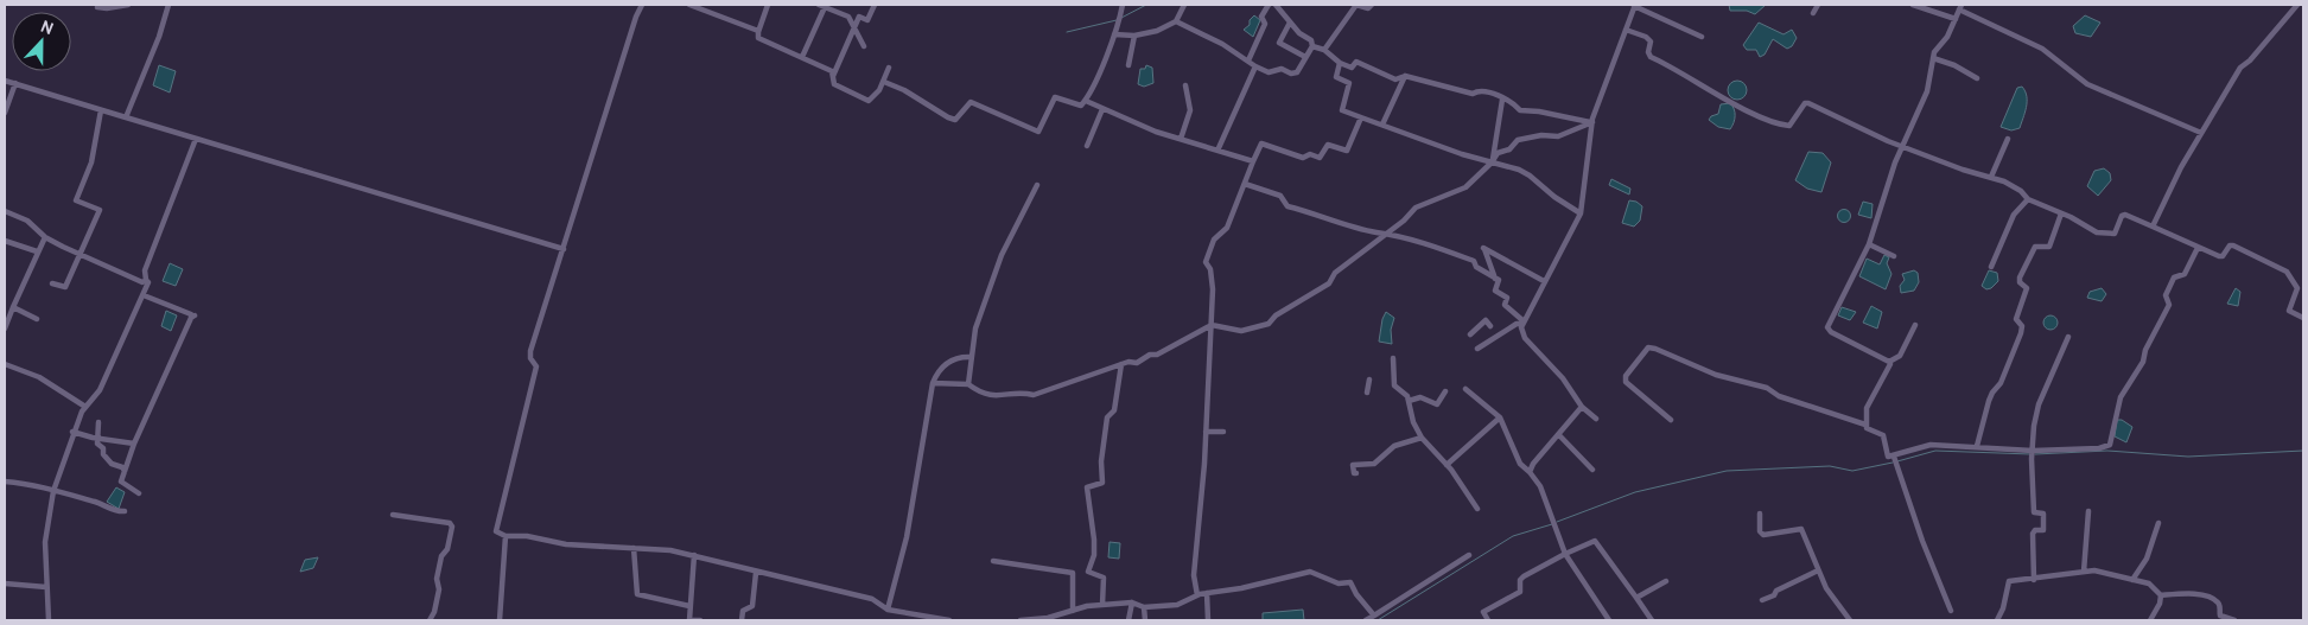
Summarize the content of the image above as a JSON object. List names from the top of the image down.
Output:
{
  "north": "top"
}
